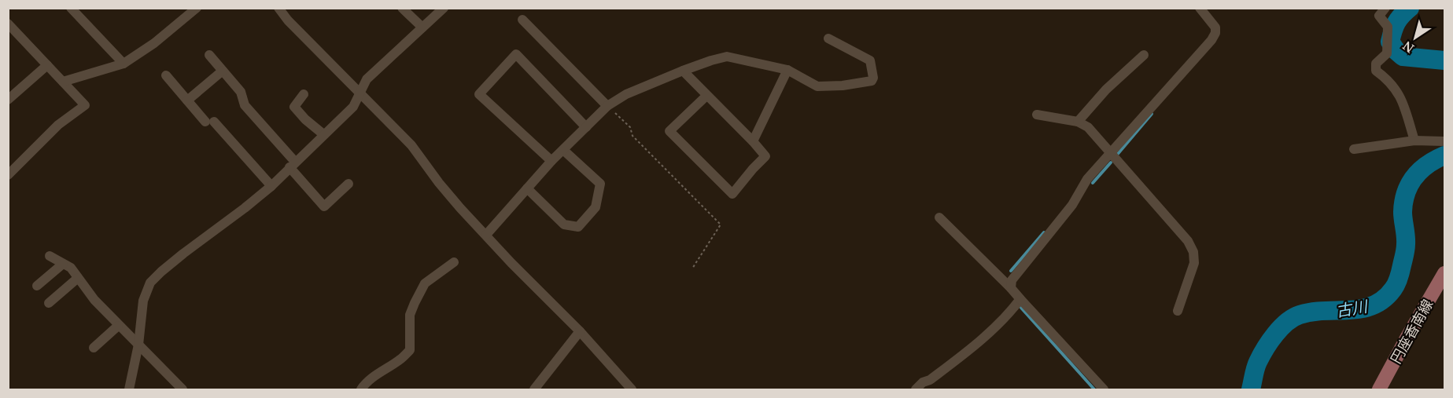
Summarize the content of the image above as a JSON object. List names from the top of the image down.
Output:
{
  "streets": {
    "main road": ["円座香南線"]
  },
  "water": ["古川"],
  "north": "bottom left"
}
